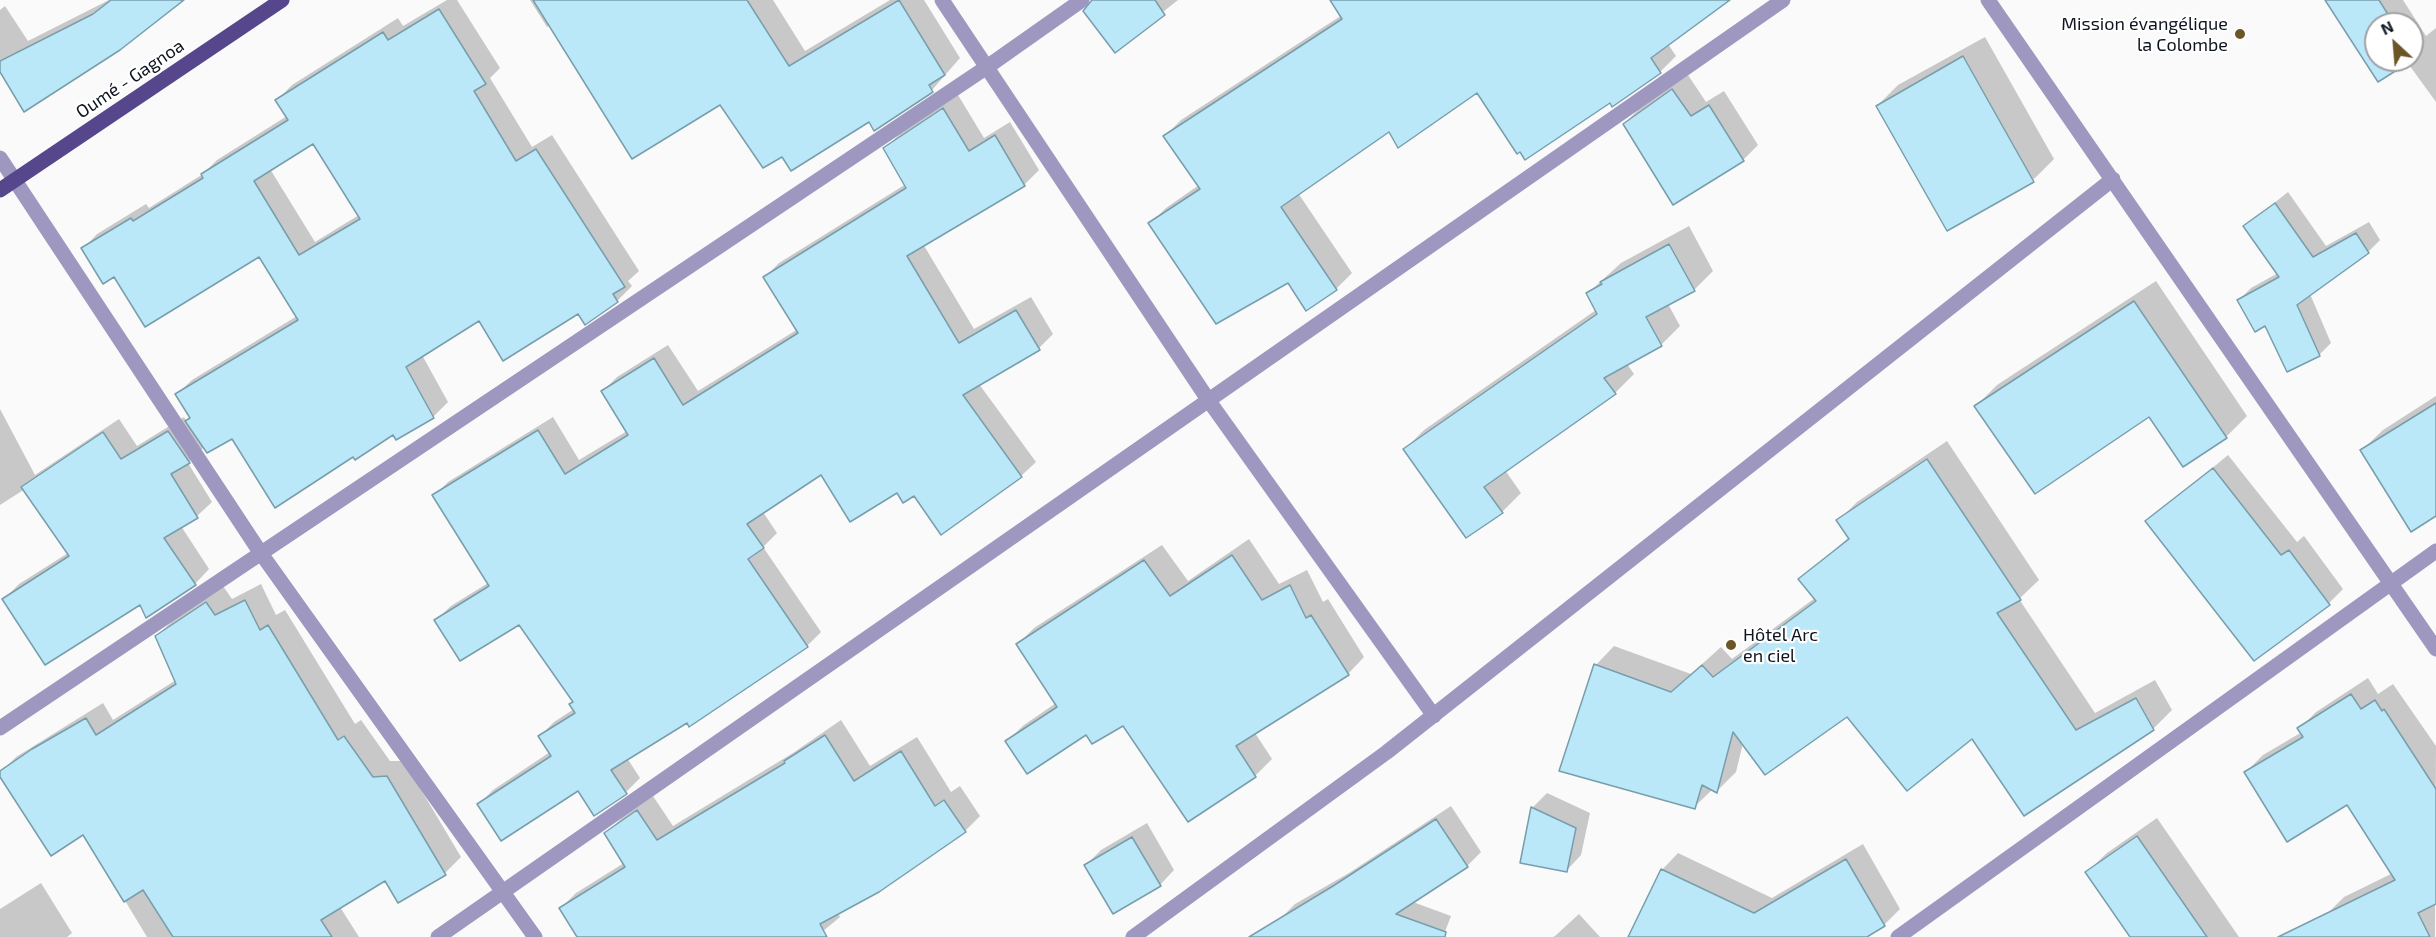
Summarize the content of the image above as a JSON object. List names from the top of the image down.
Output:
{
  "streets": {
    "main road": ["Oumé - Gagnoa"]
  },
  "places": ["Mission évangélique la Colombe", "Hôtel Arc en ciel"],
  "north": "top left"
}
